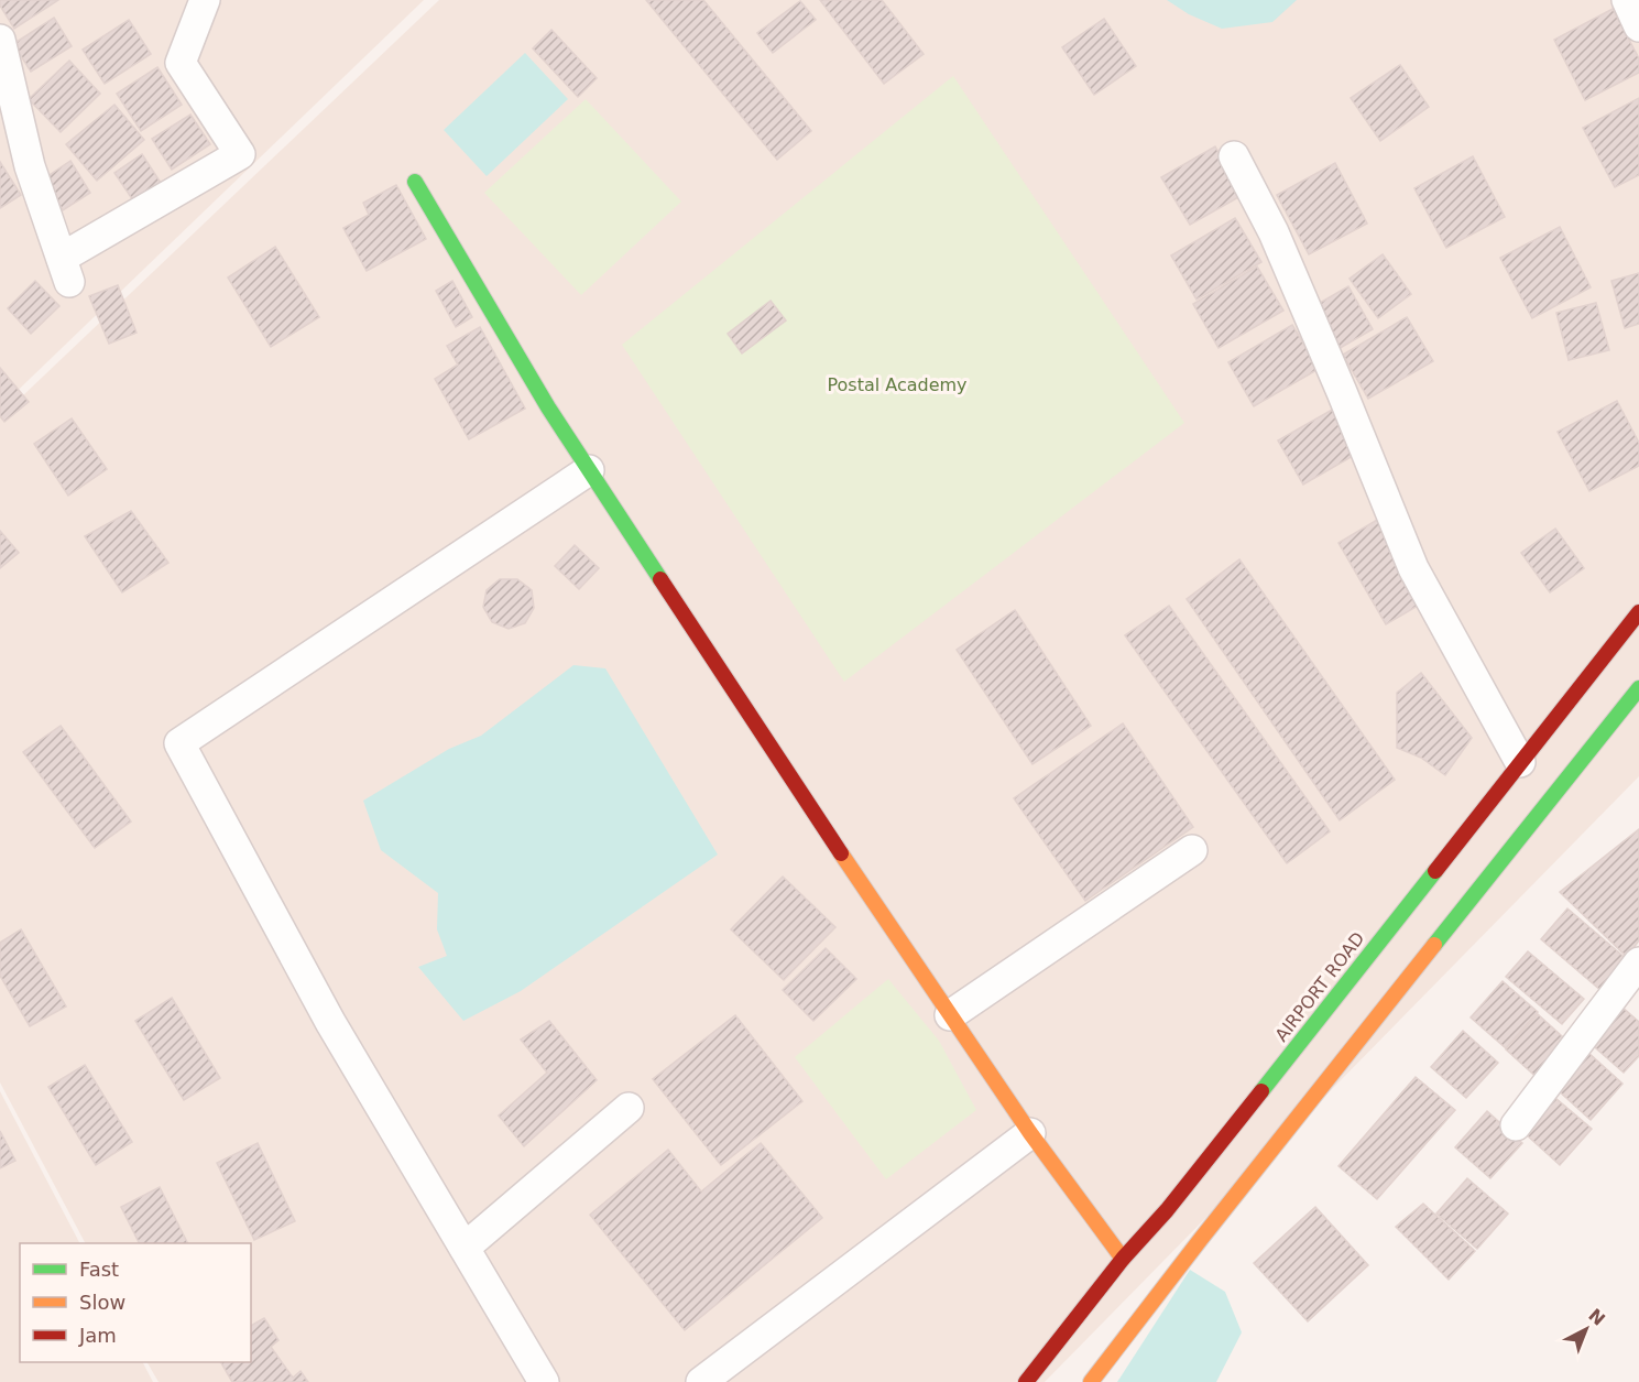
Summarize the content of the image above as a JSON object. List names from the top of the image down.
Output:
{
  "streets": {
    "main road": ["AIRPORT ROAD"]
  },
  "parks": ["Postal Academy"],
  "legend": ["Fast", "Slow", "Jam"],
  "north": "top right"
}
